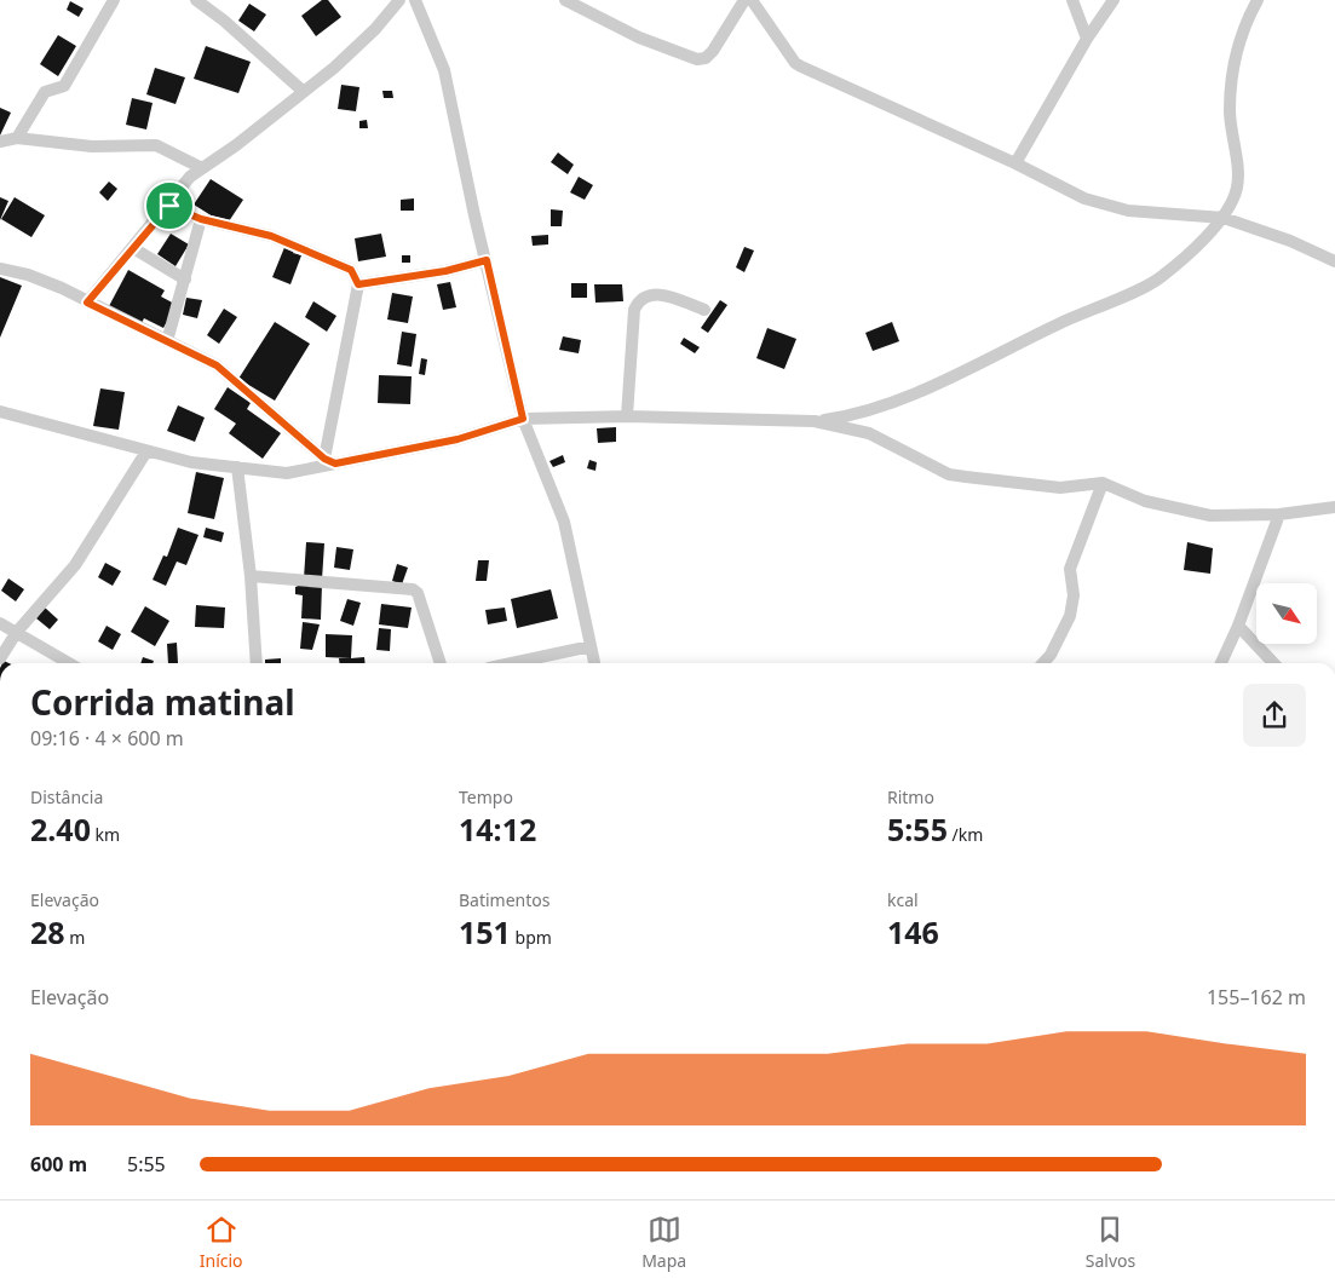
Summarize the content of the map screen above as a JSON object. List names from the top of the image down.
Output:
{
  "north": "bottom right",
  "page": {
    "heading": ["Corrida matinal", "09:16 · 4 × 600 m"],
    "stats": [
      ["Distância", "2.40 km"],
      ["Tempo", "14:12"],
      ["Ritmo", "5:55 /km"],
      ["Elevação", "28 m"],
      ["Batimentos", "151 bpm"],
      ["kcal", "146"]
    ],
    "chart": ["Elevação", "155–162 m"],
    "list": [
      {
        "name": "600 m",
        "note": "5:55"
      }
    ],
    "tabs": ["Início", "Mapa", "Salvos"]
  }
}
